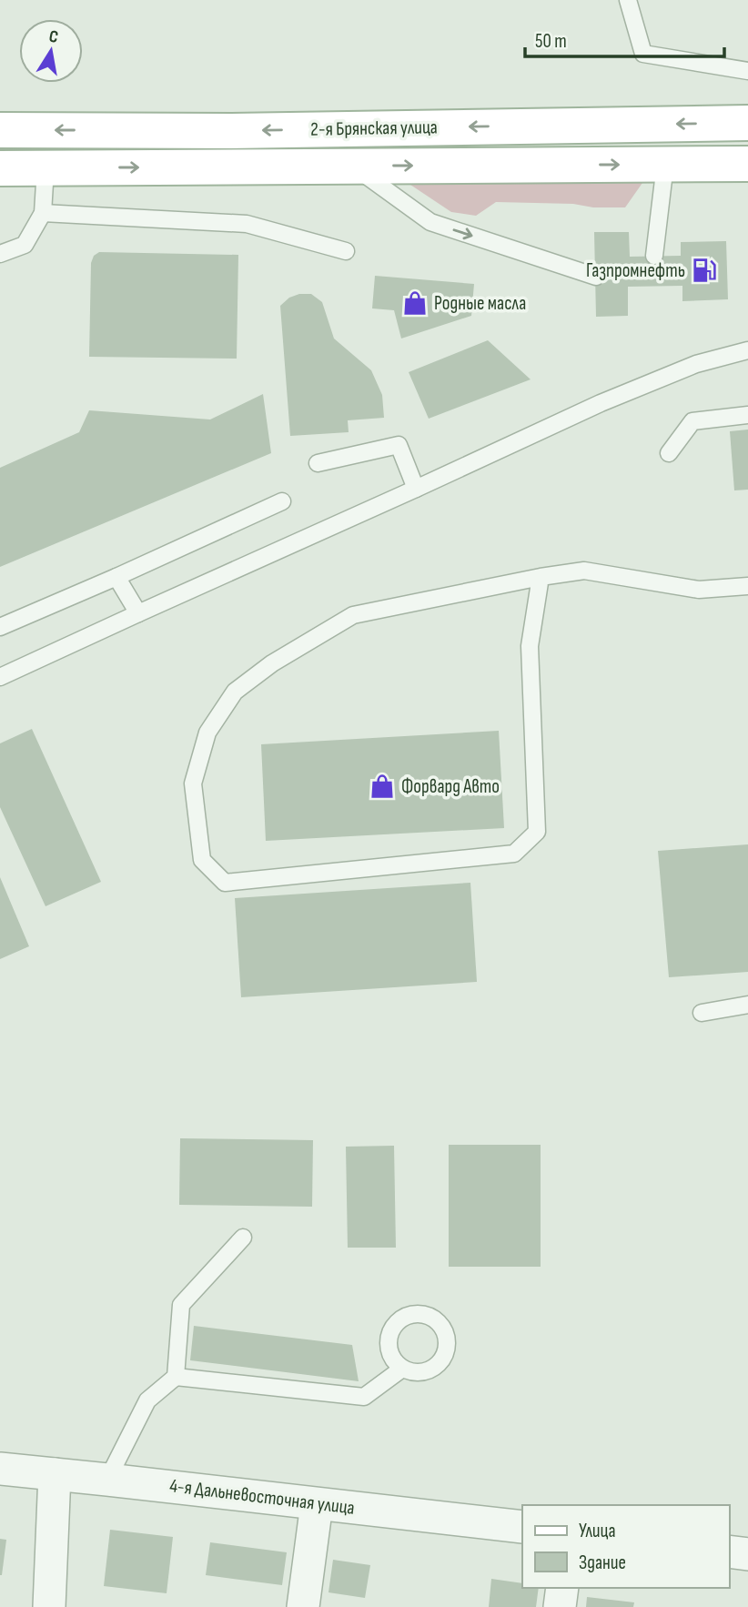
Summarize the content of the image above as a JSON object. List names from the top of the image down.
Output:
{
  "streets": {
    "main road": ["2-я Брянская улица"],
    "street": ["4-я Дальневосточная улица"]
  },
  "places": {
    "fuel station": ["Газпромнефть"],
    "shop": ["Родные масла", "Форвард Авто"]
  },
  "legend": ["Улица", "Здание"],
  "scale_bar": "50 m",
  "north": "top"
}
